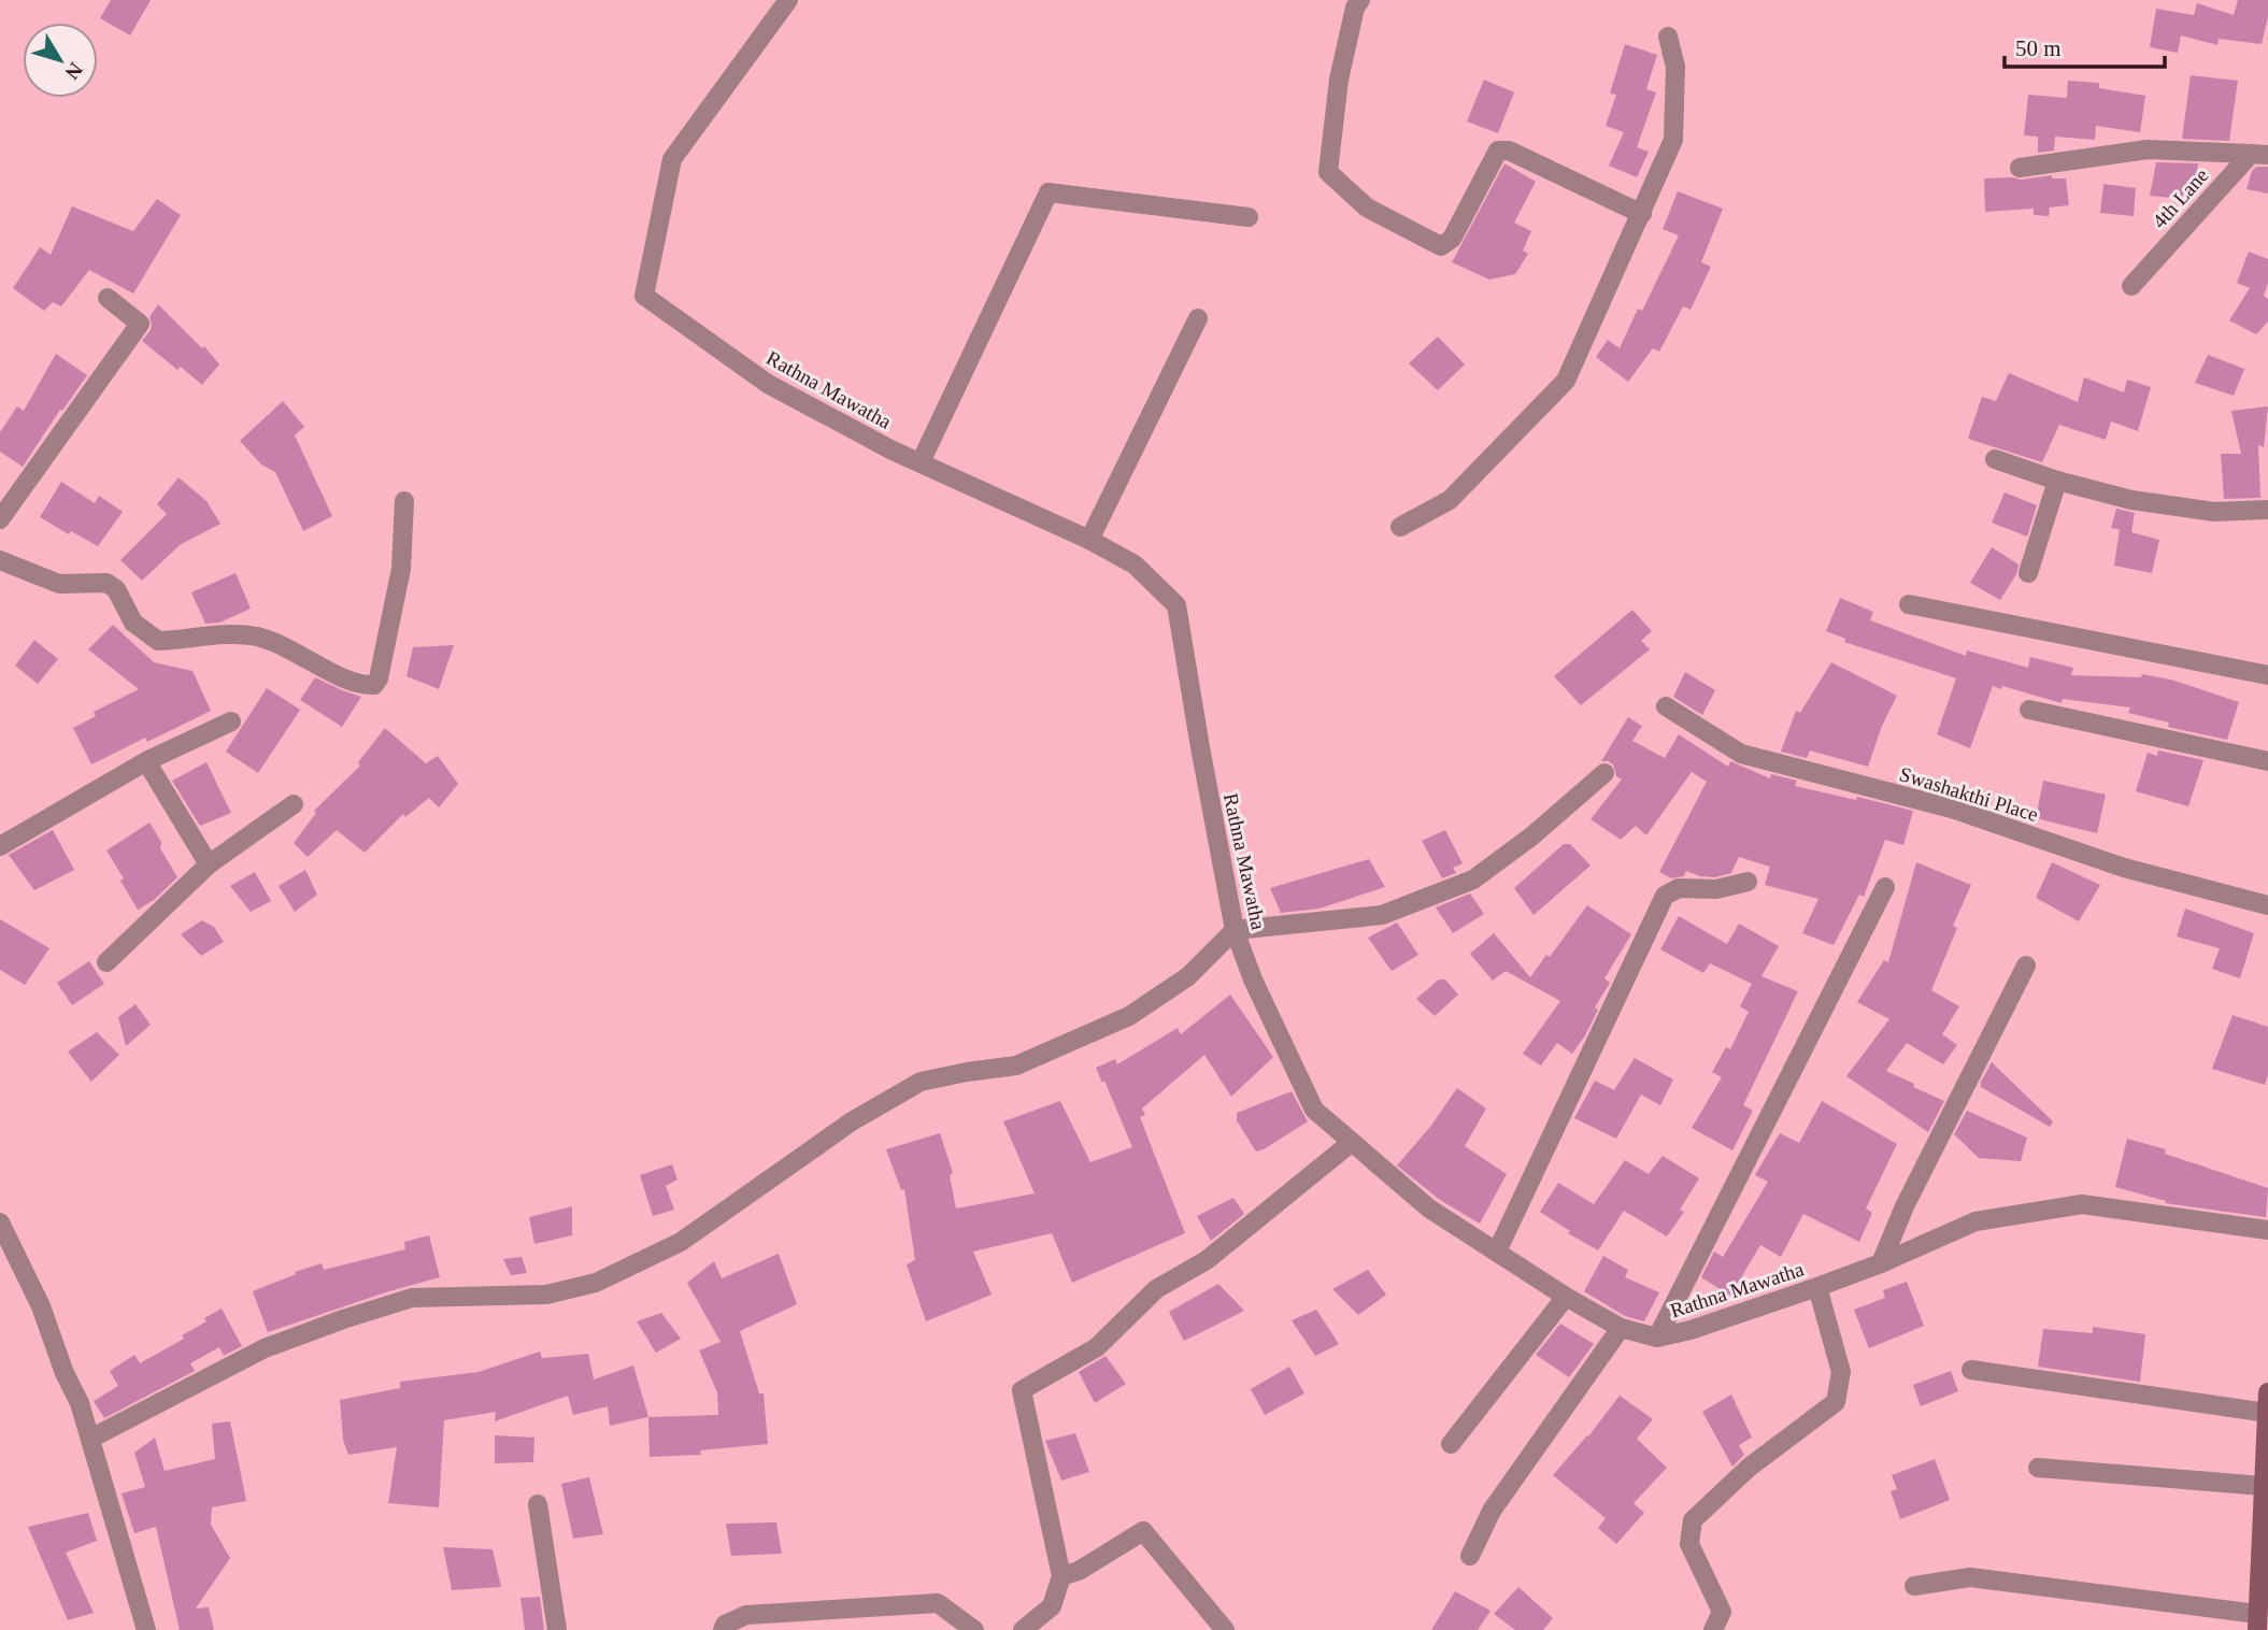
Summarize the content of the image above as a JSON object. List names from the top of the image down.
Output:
{
  "streets": {
    "street": ["4th Lane", "Rathna Mawatha", "Swashakthi Place"]
  },
  "scale_bar": "50 m",
  "north": "bottom right"
}
